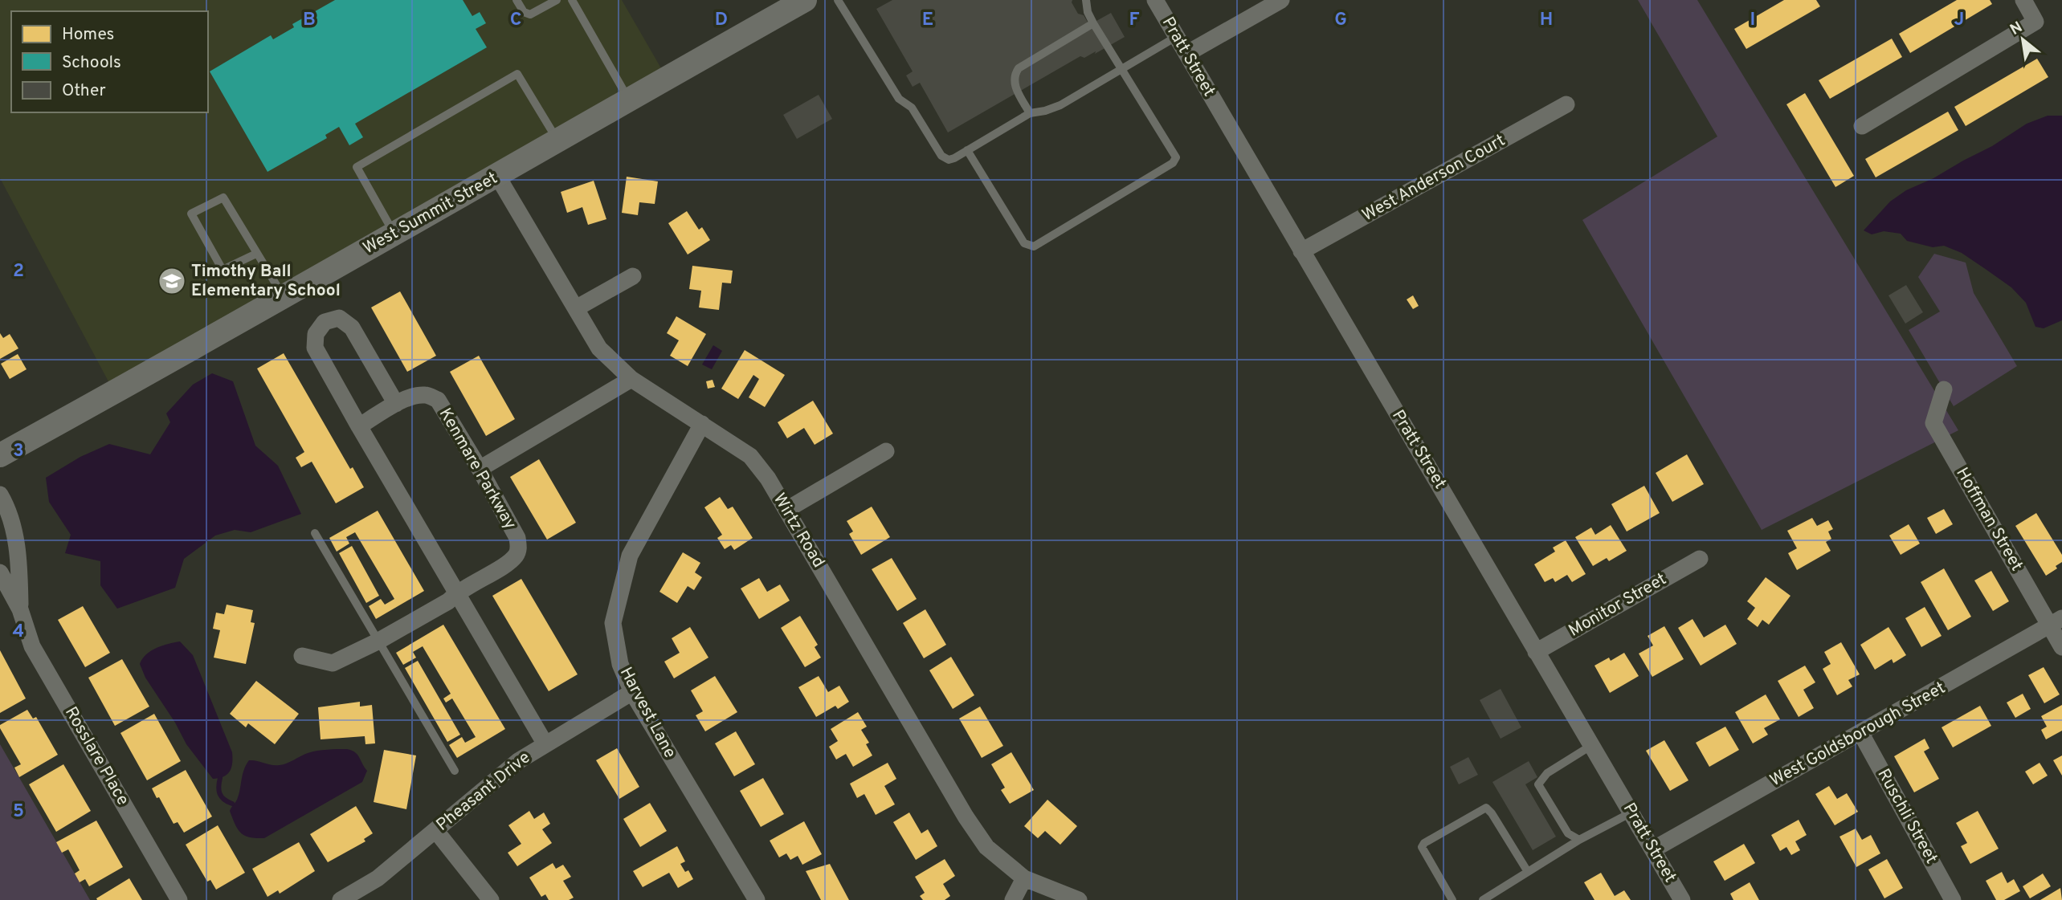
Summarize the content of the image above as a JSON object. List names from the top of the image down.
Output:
{
  "streets": {
    "street": [
      "Pratt Street",
      "West Anderson Court",
      "West Summit Street",
      "Kenmare Parkway",
      "Hoffman Street",
      "Wirtz Road",
      "Monitor Street",
      "Harvest Lane",
      "West Goldsborough Street",
      "Rosslare Place",
      "Pheasant Drive",
      "Ruschli Street"
    ]
  },
  "crossings": [
    ["Pratt Street", "West Anderson Court"],
    ["Pratt Street", "Monitor Street"],
    ["Pratt Street", "West Goldsborough Street"],
    ["West Summit Street", "Wirtz Road"],
    ["Hoffman Street", "West Goldsborough Street"],
    ["Wirtz Road", "Harvest Lane"],
    ["Harvest Lane", "Pheasant Drive"],
    ["West Goldsborough Street", "Ruschli Street"]
  ],
  "places": {
    "school or university": ["Timothy Ball Elementary School"]
  },
  "legend": ["Homes", "Schools", "Other"],
  "north": "top left",
  "grid": {
    "columns": [
      "B",
      "C",
      "D",
      "E",
      "F",
      "G",
      "H",
      "I",
      "J"
    ],
    "rows": [
      "2",
      "3",
      "4",
      "5"
    ]
  }
}
